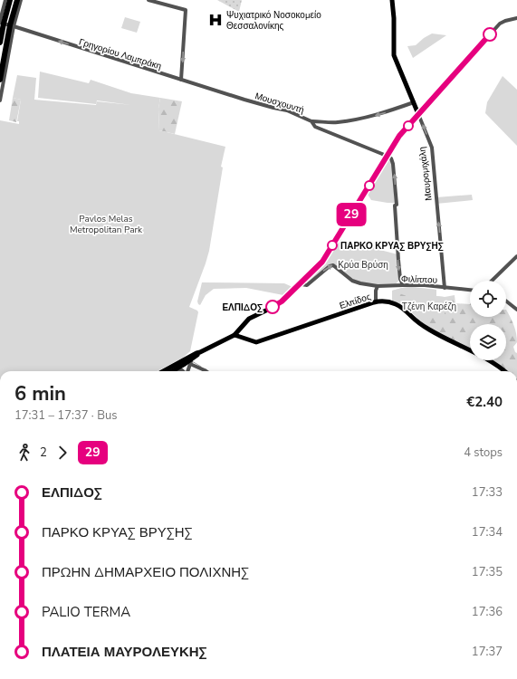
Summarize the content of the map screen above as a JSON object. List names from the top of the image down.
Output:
{
  "streets": {
    "main road": ["Μαυρομιχάλη", "Ελπίδος"],
    "street": ["Γρηγορίου Λαμπράκη", "Μουσχουντή", "Φιλίππου"]
  },
  "crossings": [
    ["Γρηγορίου Λαμπράκη", "Μουσχουντή"],
    ["Μαυρομιχάλη", "Φιλίππου"]
  ],
  "one_way": ["Γρηγορίου Λαμπράκη", "Μαυρομιχάλη", "Φιλίππου"],
  "parks": ["Pavlos Melas Metropolitan Park", "Κρύα Βρύση", "Τζένη Καρέζη"],
  "places": {
    "hospital": ["Ψυχιατρικό Νοσοκομείο Θεσσαλονίκης"],
    "other": ["ΠΑΡΚΟ ΚΡΥΑΣ ΒΡΥΣΗΣ", "ΕΛΠΙΔΟΣ"]
  },
  "lines": ["bus line 29"],
  "page": {
    "on_map": "29",
    "heading": ["6 min", "17:31 – 17:37 · Bus", "€2.40"],
    "legs": ["2", "29", "4 stops"],
    "list": [
      {
        "name": "ΕΛΠΙΔΟΣ",
        "value": "17:33"
      },
      {
        "name": "ΠΑΡΚΟ ΚΡΥΑΣ ΒΡΥΣΗΣ",
        "value": "17:34"
      },
      {
        "name": "ΠΡΩΗΝ ΔΗΜΑΡΧΕΙΟ ΠΟΛΙΧΝΗΣ",
        "value": "17:35"
      },
      {
        "name": "PALIO TERMA",
        "value": "17:36"
      },
      {
        "name": "ΠΛΑΤΕΙΑ ΜΑΥΡΟΛΕΥΚΗΣ",
        "value": "17:37"
      }
    ]
  }
}
